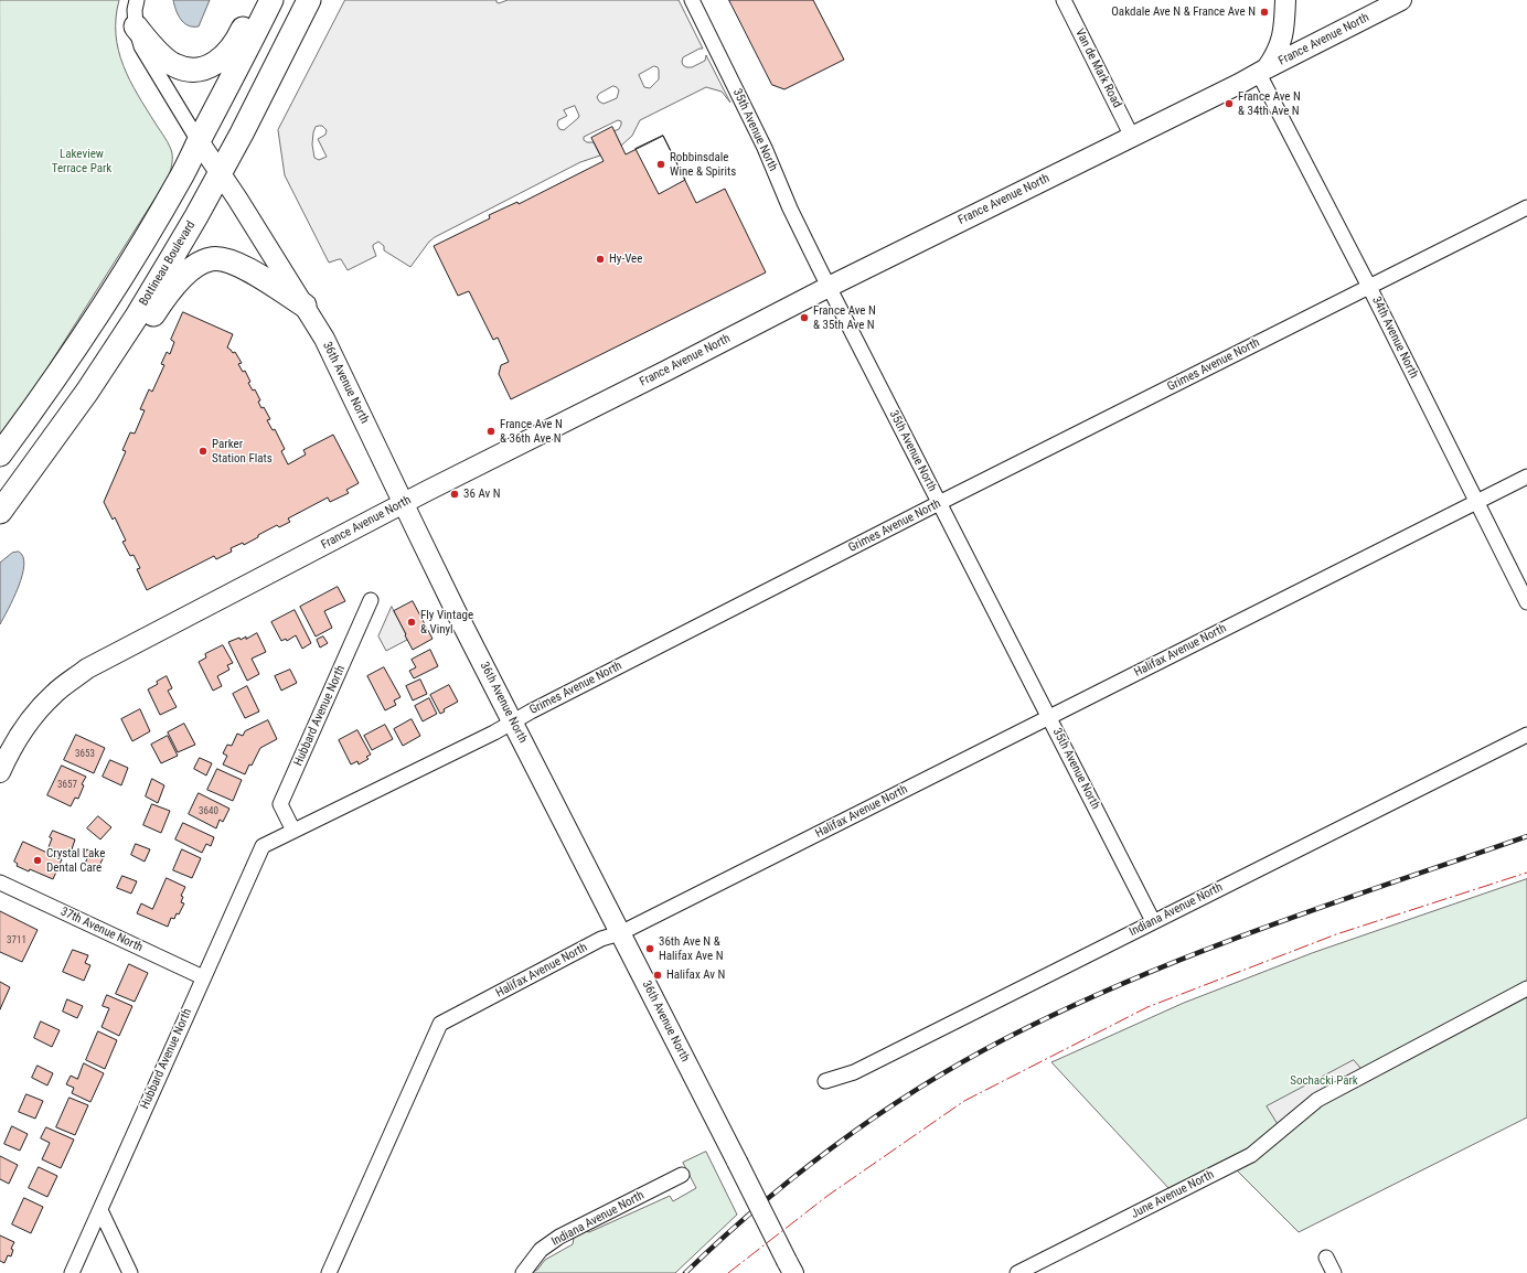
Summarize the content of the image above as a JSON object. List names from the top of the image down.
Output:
{
  "streets": {
    "main road": ["Bottineau Boulevard"],
    "street": [
      "France Avenue North",
      "Van de Mark Road",
      "35th Avenue North",
      "34th Avenue North",
      "Grimes Avenue North",
      "36th Avenue North",
      "Halifax Avenue North",
      "Hubbard Avenue North",
      "Indiana Avenue North",
      "37th Avenue North",
      "June Avenue North"
    ]
  },
  "crossings": [
    ["France Avenue North", "Van de Mark Road"],
    ["France Avenue North", "35th Avenue North"],
    ["France Avenue North", "34th Avenue North"],
    ["France Avenue North", "36th Avenue North"],
    ["35th Avenue North", "Grimes Avenue North"],
    ["35th Avenue North", "Halifax Avenue North"],
    ["35th Avenue North", "Indiana Avenue North"],
    ["Bottineau Boulevard", "36th Avenue North"],
    ["34th Avenue North", "Grimes Avenue North"],
    ["34th Avenue North", "Halifax Avenue North"],
    ["Grimes Avenue North", "36th Avenue North"],
    ["Grimes Avenue North", "Hubbard Avenue North"],
    ["36th Avenue North", "Halifax Avenue North"],
    ["Hubbard Avenue North", "37th Avenue North"]
  ],
  "parks": ["Lakeview Terrace Park", "Sochacki Park"],
  "places": [
    "Oakdale Ave N & France Ave N",
    "France Ave N & 34th Ave N",
    "Robbinsdale Wine & Spirits",
    "Hy-Vee",
    "France Ave N & 35th Ave N",
    "France Ave N & 36th Ave N",
    "Parker Station Flats",
    "36 Av N",
    "Fly Vintage & Vinyl",
    "Crystal Lake Dental Care",
    "36th Ave N & Halifax Ave N",
    "Halifax Av N"
  ],
  "house_numbers": [
    "3653",
    "3657",
    "3640",
    "3711"
  ]
}
